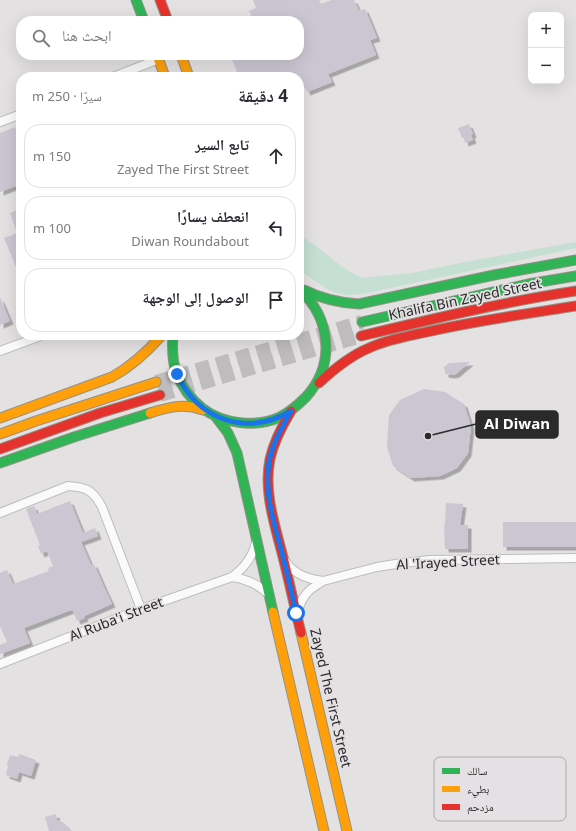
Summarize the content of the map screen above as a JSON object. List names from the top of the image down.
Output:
{
  "streets": {
    "main road": ["Khalifa Bin Zayed Street", "Zayed The First Street"],
    "street": ["Al 'Irayed Street", "Al Ruba'i Street"]
  },
  "crossings": [
    ["Al 'Irayed Street", "Zayed The First Street"]
  ],
  "places": ["Al Diwan"],
  "legend": ["سالك", "بطيء", "مزدحم"],
  "page": {
    "map_buttons": ["+", "−"],
    "search": "ابحث هنا",
    "heading": ["4 دقيقة", "سيرًا · 250 m"],
    "list": [
      ["تابع السير", "Zayed The First Street", "150 m"],
      ["انعطف يسارًا", "Diwan Roundabout", "100 m"],
      "الوصول إلى الوجهة"
    ]
  }
}
